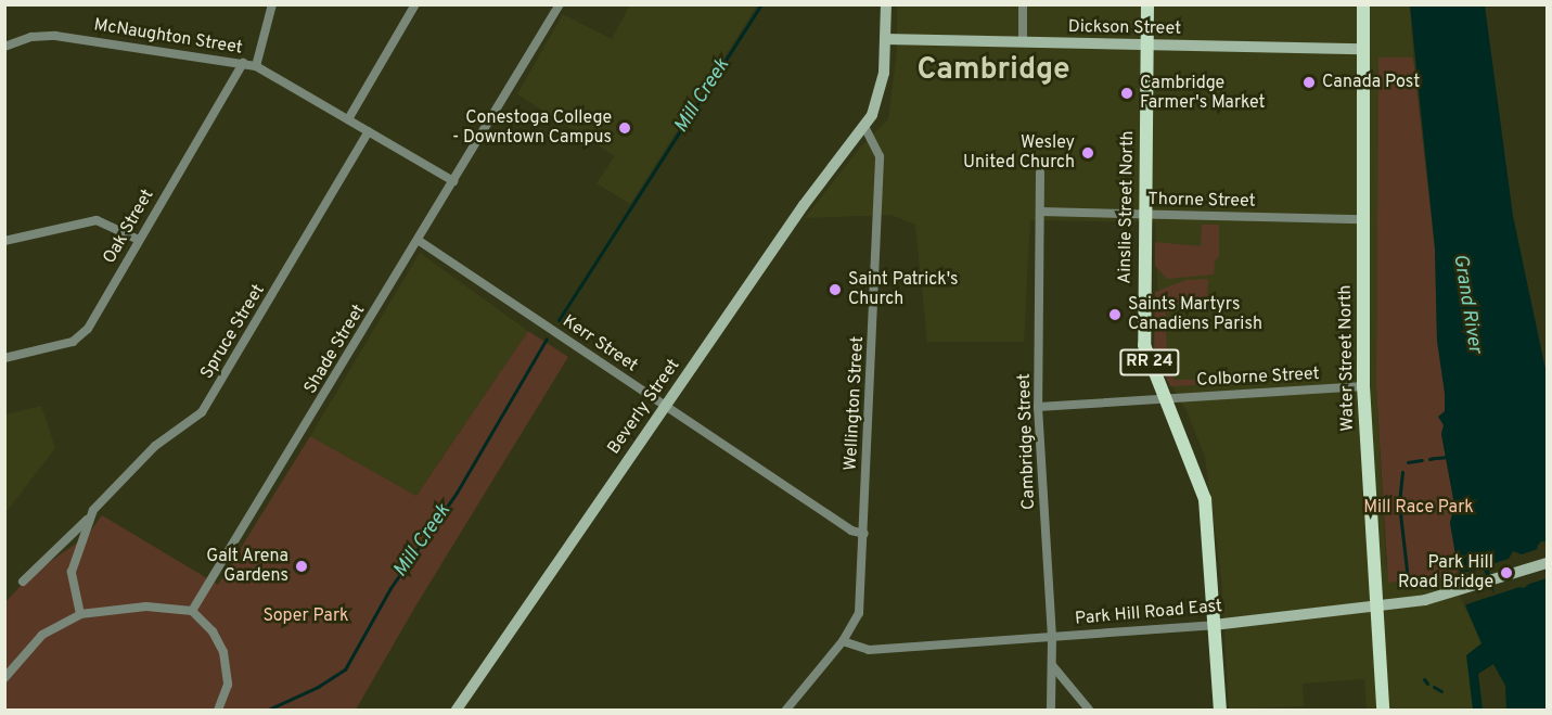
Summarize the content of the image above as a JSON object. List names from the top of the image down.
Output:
{
  "streets": {
    "main road": ["Ainslie Street North", "Water Street North", "RR 24"],
    "street": [
      "Dickson Street",
      "McNaughton Street",
      "Thorne Street",
      "Oak Street",
      "Spruce Street",
      "Kerr Street",
      "Shade Street",
      "Colborne Street",
      "Wellington Street",
      "Beverly Street",
      "Cambridge Street",
      "Park Hill Road East"
    ]
  },
  "crossings": [
    ["Dickson Street", "Ainslie Street North"],
    ["Dickson Street", "Water Street North"],
    ["McNaughton Street", "Oak Street"],
    ["McNaughton Street", "Spruce Street"],
    ["McNaughton Street", "Shade Street"],
    ["Thorne Street", "Ainslie Street North"],
    ["Thorne Street", "Water Street North"],
    ["Thorne Street", "Cambridge Street"],
    ["Ainslie Street North", "Colborne Street"],
    ["Ainslie Street North", "Park Hill Road East"],
    ["Kerr Street", "Shade Street"],
    ["Kerr Street", "Wellington Street"],
    ["Kerr Street", "Beverly Street"],
    ["Water Street North", "Colborne Street"],
    ["Water Street North", "Park Hill Road East"],
    ["Colborne Street", "Cambridge Street"],
    ["Wellington Street", "Beverly Street"],
    ["Wellington Street", "Park Hill Road East"],
    ["Cambridge Street", "Park Hill Road East"]
  ],
  "districts": ["Cambridge"],
  "water": ["Mill Creek", "Grand River"],
  "parks": ["Mill Race Park", "Soper Park"],
  "places": [
    "Canada Post",
    "Cambridge Farmer's Market",
    "Conestoga College - Downtown Campus",
    "Wesley United Church",
    "Saint Patrick's Church",
    "Saints Martyrs Canadiens Parish",
    "Galt Arena Gardens",
    "Park Hill Road Bridge"
  ]
}
